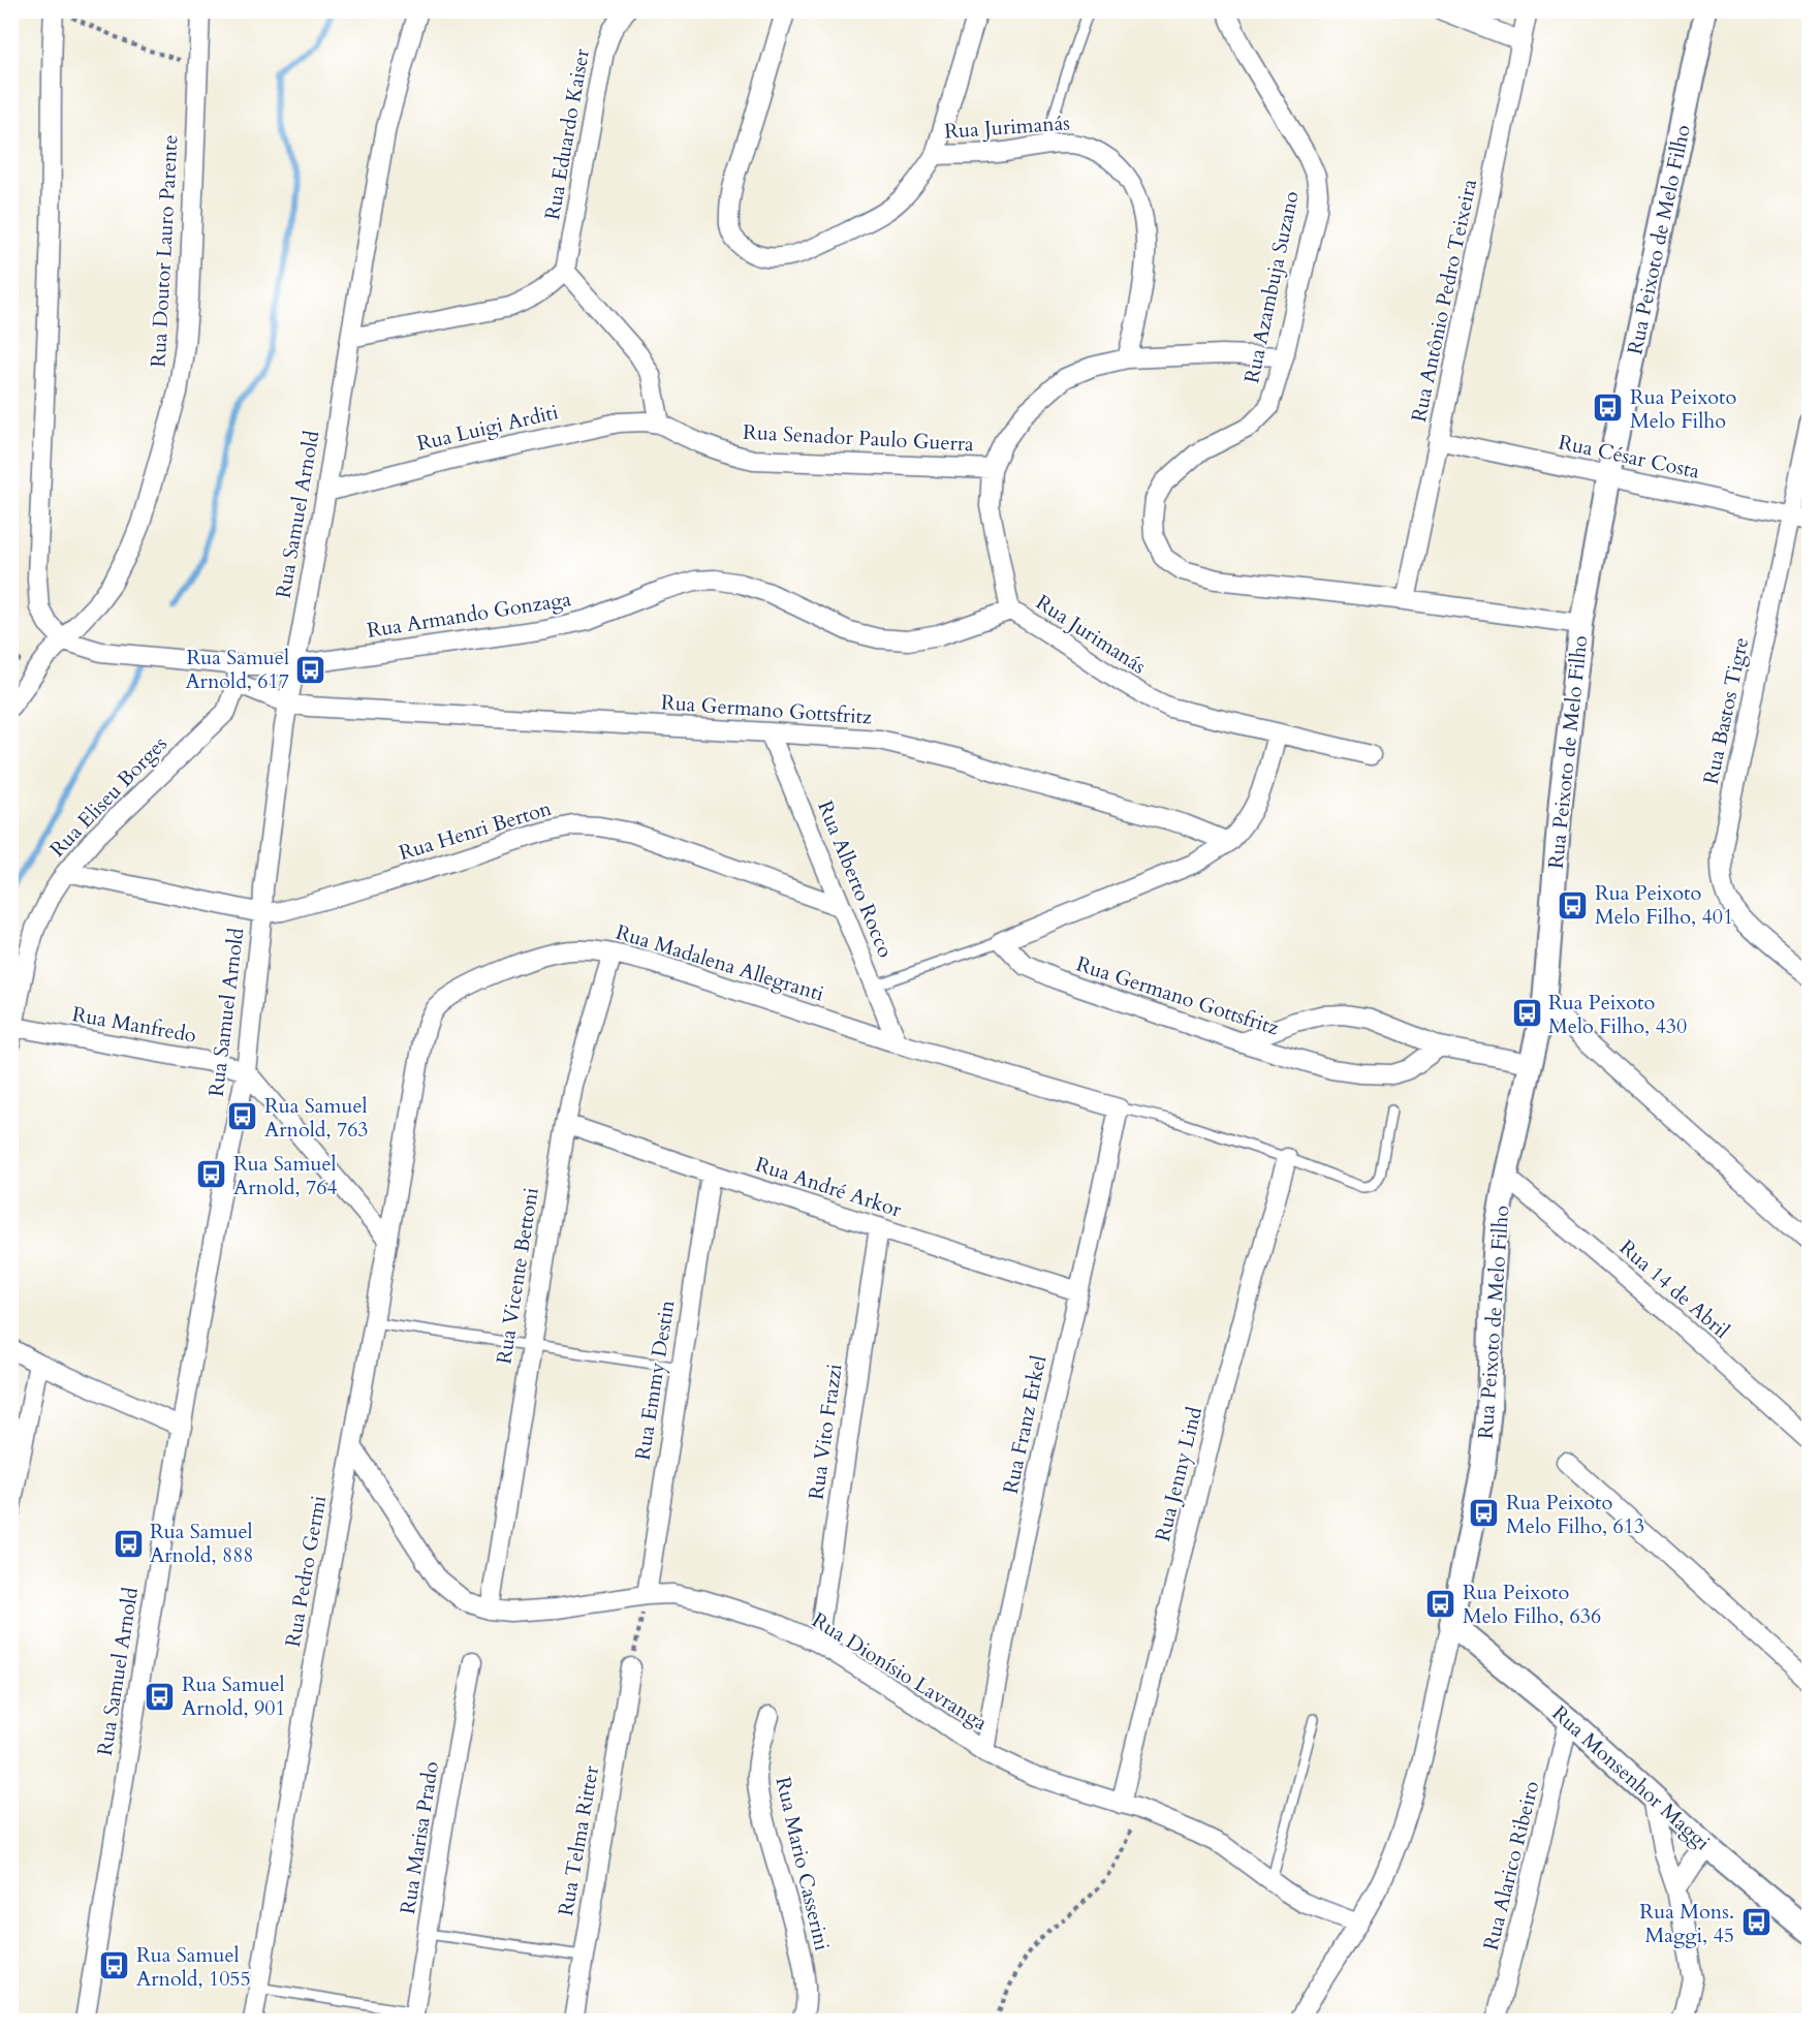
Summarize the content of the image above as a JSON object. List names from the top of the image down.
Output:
{
  "streets": {
    "street": [
      "Rua Jurimanás",
      "Rua Eduardo Kaiser",
      "Rua Peixoto de Melo Filho",
      "Rua Doutor Lauro Parente",
      "Rua Azambuja Suzano",
      "Rua Antônio Pedro Teixeira",
      "Rua Luigi Arditi",
      "Rua Senador Paulo Guerra",
      "Rua César Costa",
      "Rua Samuel Arnold",
      "Rua Armando Gonzaga",
      "Rua Germano Gottsfritz",
      "Rua Bastos Tigre",
      "Rua Eliseu Borges",
      "Rua Henri Berton",
      "Rua Alberto Rocco",
      "Rua Madalena Allegranti",
      "Rua Manfredo",
      "Rua André Arkor",
      "Rua Vicente Bettoni",
      "Rua 14 de Abril",
      "Rua Emmy Destin",
      "Rua Franz Erkel",
      "Rua Vito Frazzi",
      "Rua Jenny Lind",
      "Rua Pedro Germi",
      "Rua Dionísio Lavranga",
      "Rua Monsenhor Maggi",
      "Rua Marisa Prado",
      "Rua Telma Ritter",
      "Rua Mario Casserini",
      "Rua Alarico Ribeiro"
    ]
  },
  "crossings": [
    ["Rua Jurimanás", "Rua Senador Paulo Guerra"],
    ["Rua Jurimanás", "Rua Armando Gonzaga"],
    ["Rua Peixoto de Melo Filho", "Rua Azambuja Suzano"],
    ["Rua Peixoto de Melo Filho", "Rua César Costa"],
    ["Rua Peixoto de Melo Filho", "Rua 14 de Abril"],
    ["Rua Peixoto de Melo Filho", "Rua Dionísio Lavranga"],
    ["Rua Peixoto de Melo Filho", "Rua Monsenhor Maggi"],
    ["Rua Doutor Lauro Parente", "Rua Armando Gonzaga"],
    ["Rua Azambuja Suzano", "Rua Antônio Pedro Teixeira"],
    ["Rua Antônio Pedro Teixeira", "Rua César Costa"],
    ["Rua Luigi Arditi", "Rua Senador Paulo Guerra"],
    ["Rua Luigi Arditi", "Rua Samuel Arnold"],
    ["Rua César Costa", "Rua Bastos Tigre"],
    ["Rua Samuel Arnold", "Rua Armando Gonzaga"],
    ["Rua Samuel Arnold", "Rua Germano Gottsfritz"],
    ["Rua Samuel Arnold", "Rua Henri Berton"],
    ["Rua Samuel Arnold", "Rua Manfredo"],
    ["Rua Armando Gonzaga", "Rua Germano Gottsfritz"],
    ["Rua Armando Gonzaga", "Rua Eliseu Borges"],
    ["Rua Germano Gottsfritz", "Rua Eliseu Borges"],
    ["Rua Germano Gottsfritz", "Rua Alberto Rocco"],
    ["Rua Eliseu Borges", "Rua Manfredo"],
    ["Rua Henri Berton", "Rua Alberto Rocco"],
    ["Rua Alberto Rocco", "Rua Madalena Allegranti"],
    ["Rua Madalena Allegranti", "Rua Vicente Bettoni"],
    ["Rua Madalena Allegranti", "Rua Franz Erkel"],
    ["Rua Madalena Allegranti", "Rua Pedro Germi"],
    ["Rua André Arkor", "Rua Vicente Bettoni"],
    ["Rua André Arkor", "Rua Emmy Destin"],
    ["Rua André Arkor", "Rua Franz Erkel"],
    ["Rua André Arkor", "Rua Vito Frazzi"],
    ["Rua Vicente Bettoni", "Rua Dionísio Lavranga"],
    ["Rua Emmy Destin", "Rua Dionísio Lavranga"],
    ["Rua Franz Erkel", "Rua Dionísio Lavranga"],
    ["Rua Vito Frazzi", "Rua Dionísio Lavranga"],
    ["Rua Jenny Lind", "Rua Dionísio Lavranga"],
    ["Rua Pedro Germi", "Rua Dionísio Lavranga"],
    ["Rua Monsenhor Maggi", "Rua Alarico Ribeiro"]
  ],
  "places": {
    "bus stop": [
      "Rua Peixoto Melo Filho",
      "Rua Samuel Arnold, 617",
      "Rua Peixoto Melo Filho, 401",
      "Rua Peixoto Melo Filho, 430",
      "Rua Samuel Arnold, 763",
      "Rua Samuel Arnold, 764",
      "Rua Peixoto Melo Filho, 613",
      "Rua Samuel Arnold, 888",
      "Rua Peixoto Melo Filho, 636",
      "Rua Samuel Arnold, 901",
      "Rua Mons. Maggi, 45",
      "Rua Samuel Arnold, 1055"
    ]
  }
}
